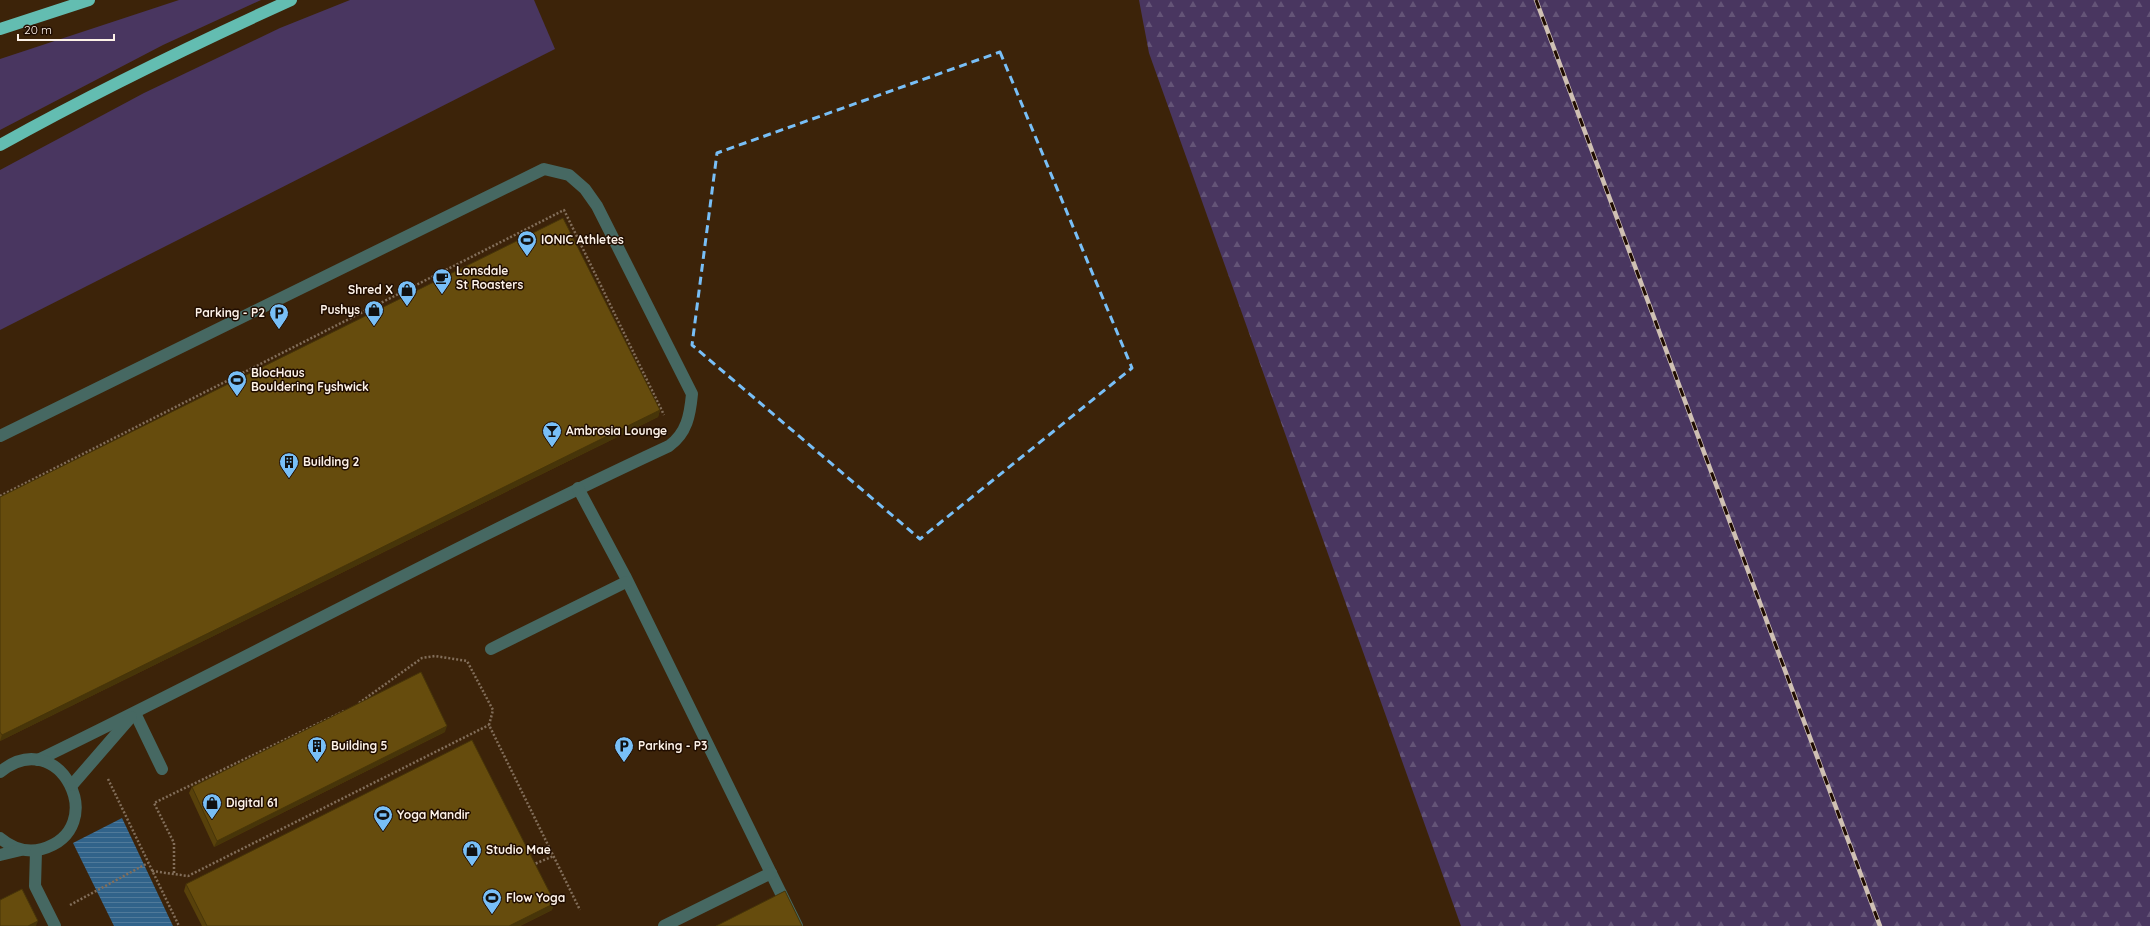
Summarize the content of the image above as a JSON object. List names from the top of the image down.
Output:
{
  "places": {
    "sports": [
      "IONIC Athletes",
      "BlocHaus Bouldering Fyshwick",
      "Yoga Mandir",
      "Flow Yoga"
    ],
    "cafe": ["Lonsdale St Roasters"],
    "shop": [
      "Shred X",
      "Pushys",
      "Digital 61",
      "Studio Mae"
    ],
    "parking": ["Parking - P2", "Parking - P3"],
    "bar": ["Ambrosia Lounge"],
    "building": ["Building 2", "Building 5"]
  },
  "scale_bar": "20 m"
}
